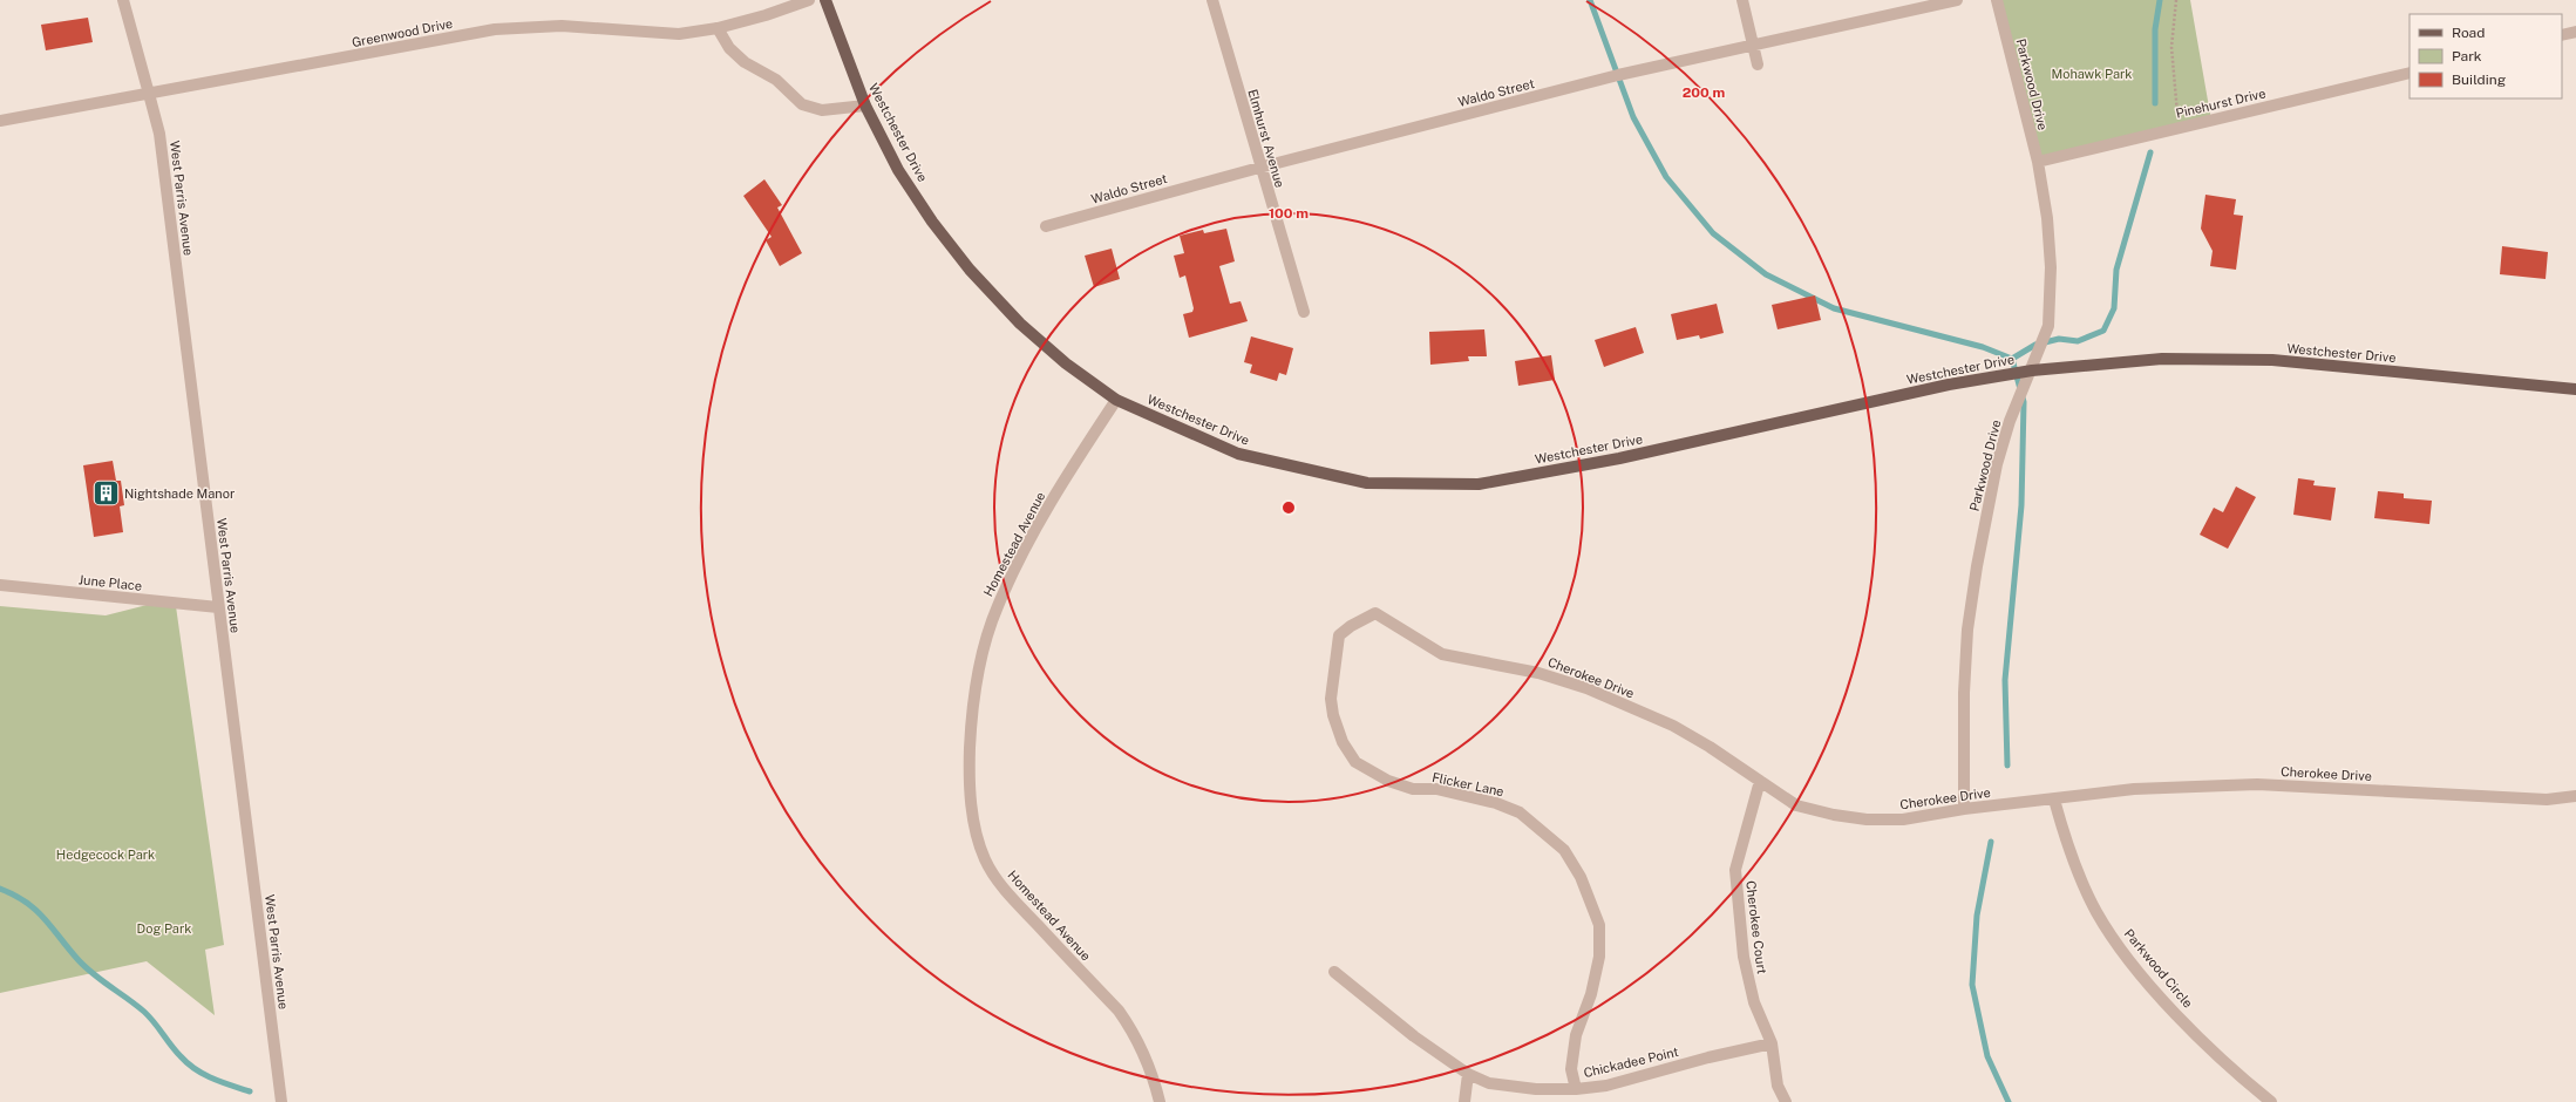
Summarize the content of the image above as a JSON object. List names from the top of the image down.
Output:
{
  "streets": {
    "main road": ["Westchester Drive"],
    "street": [
      "Greenwood Drive",
      "Parkwood Drive",
      "Waldo Street",
      "Pinehurst Drive",
      "Elmhurst Avenue",
      "West Parris Avenue",
      "Homestead Avenue",
      "June Place",
      "Cherokee Drive",
      "Flicker Lane",
      "Cherokee Court",
      "Parkwood Circle",
      "Chickadee Point"
    ]
  },
  "crossings": [
    ["Greenwood Drive", "West Parris Avenue"],
    ["Parkwood Drive", "Pinehurst Drive"],
    ["Parkwood Drive", "Westchester Drive"],
    ["Parkwood Drive", "Cherokee Drive"],
    ["Waldo Street", "Elmhurst Avenue"],
    ["Westchester Drive", "Homestead Avenue"],
    ["West Parris Avenue", "June Place"],
    ["Cherokee Drive", "Flicker Lane"],
    ["Cherokee Drive", "Cherokee Court"],
    ["Cherokee Drive", "Parkwood Circle"],
    ["Flicker Lane", "Chickadee Point"],
    ["Cherokee Court", "Chickadee Point"]
  ],
  "parks": ["Mohawk Park", "Hedgecock Park", "Dog Park"],
  "places": {
    "building": ["Nightshade Manor"]
  },
  "legend": ["Road", "Park", "Building"],
  "rings": ["200 m", "100 m"]
}
